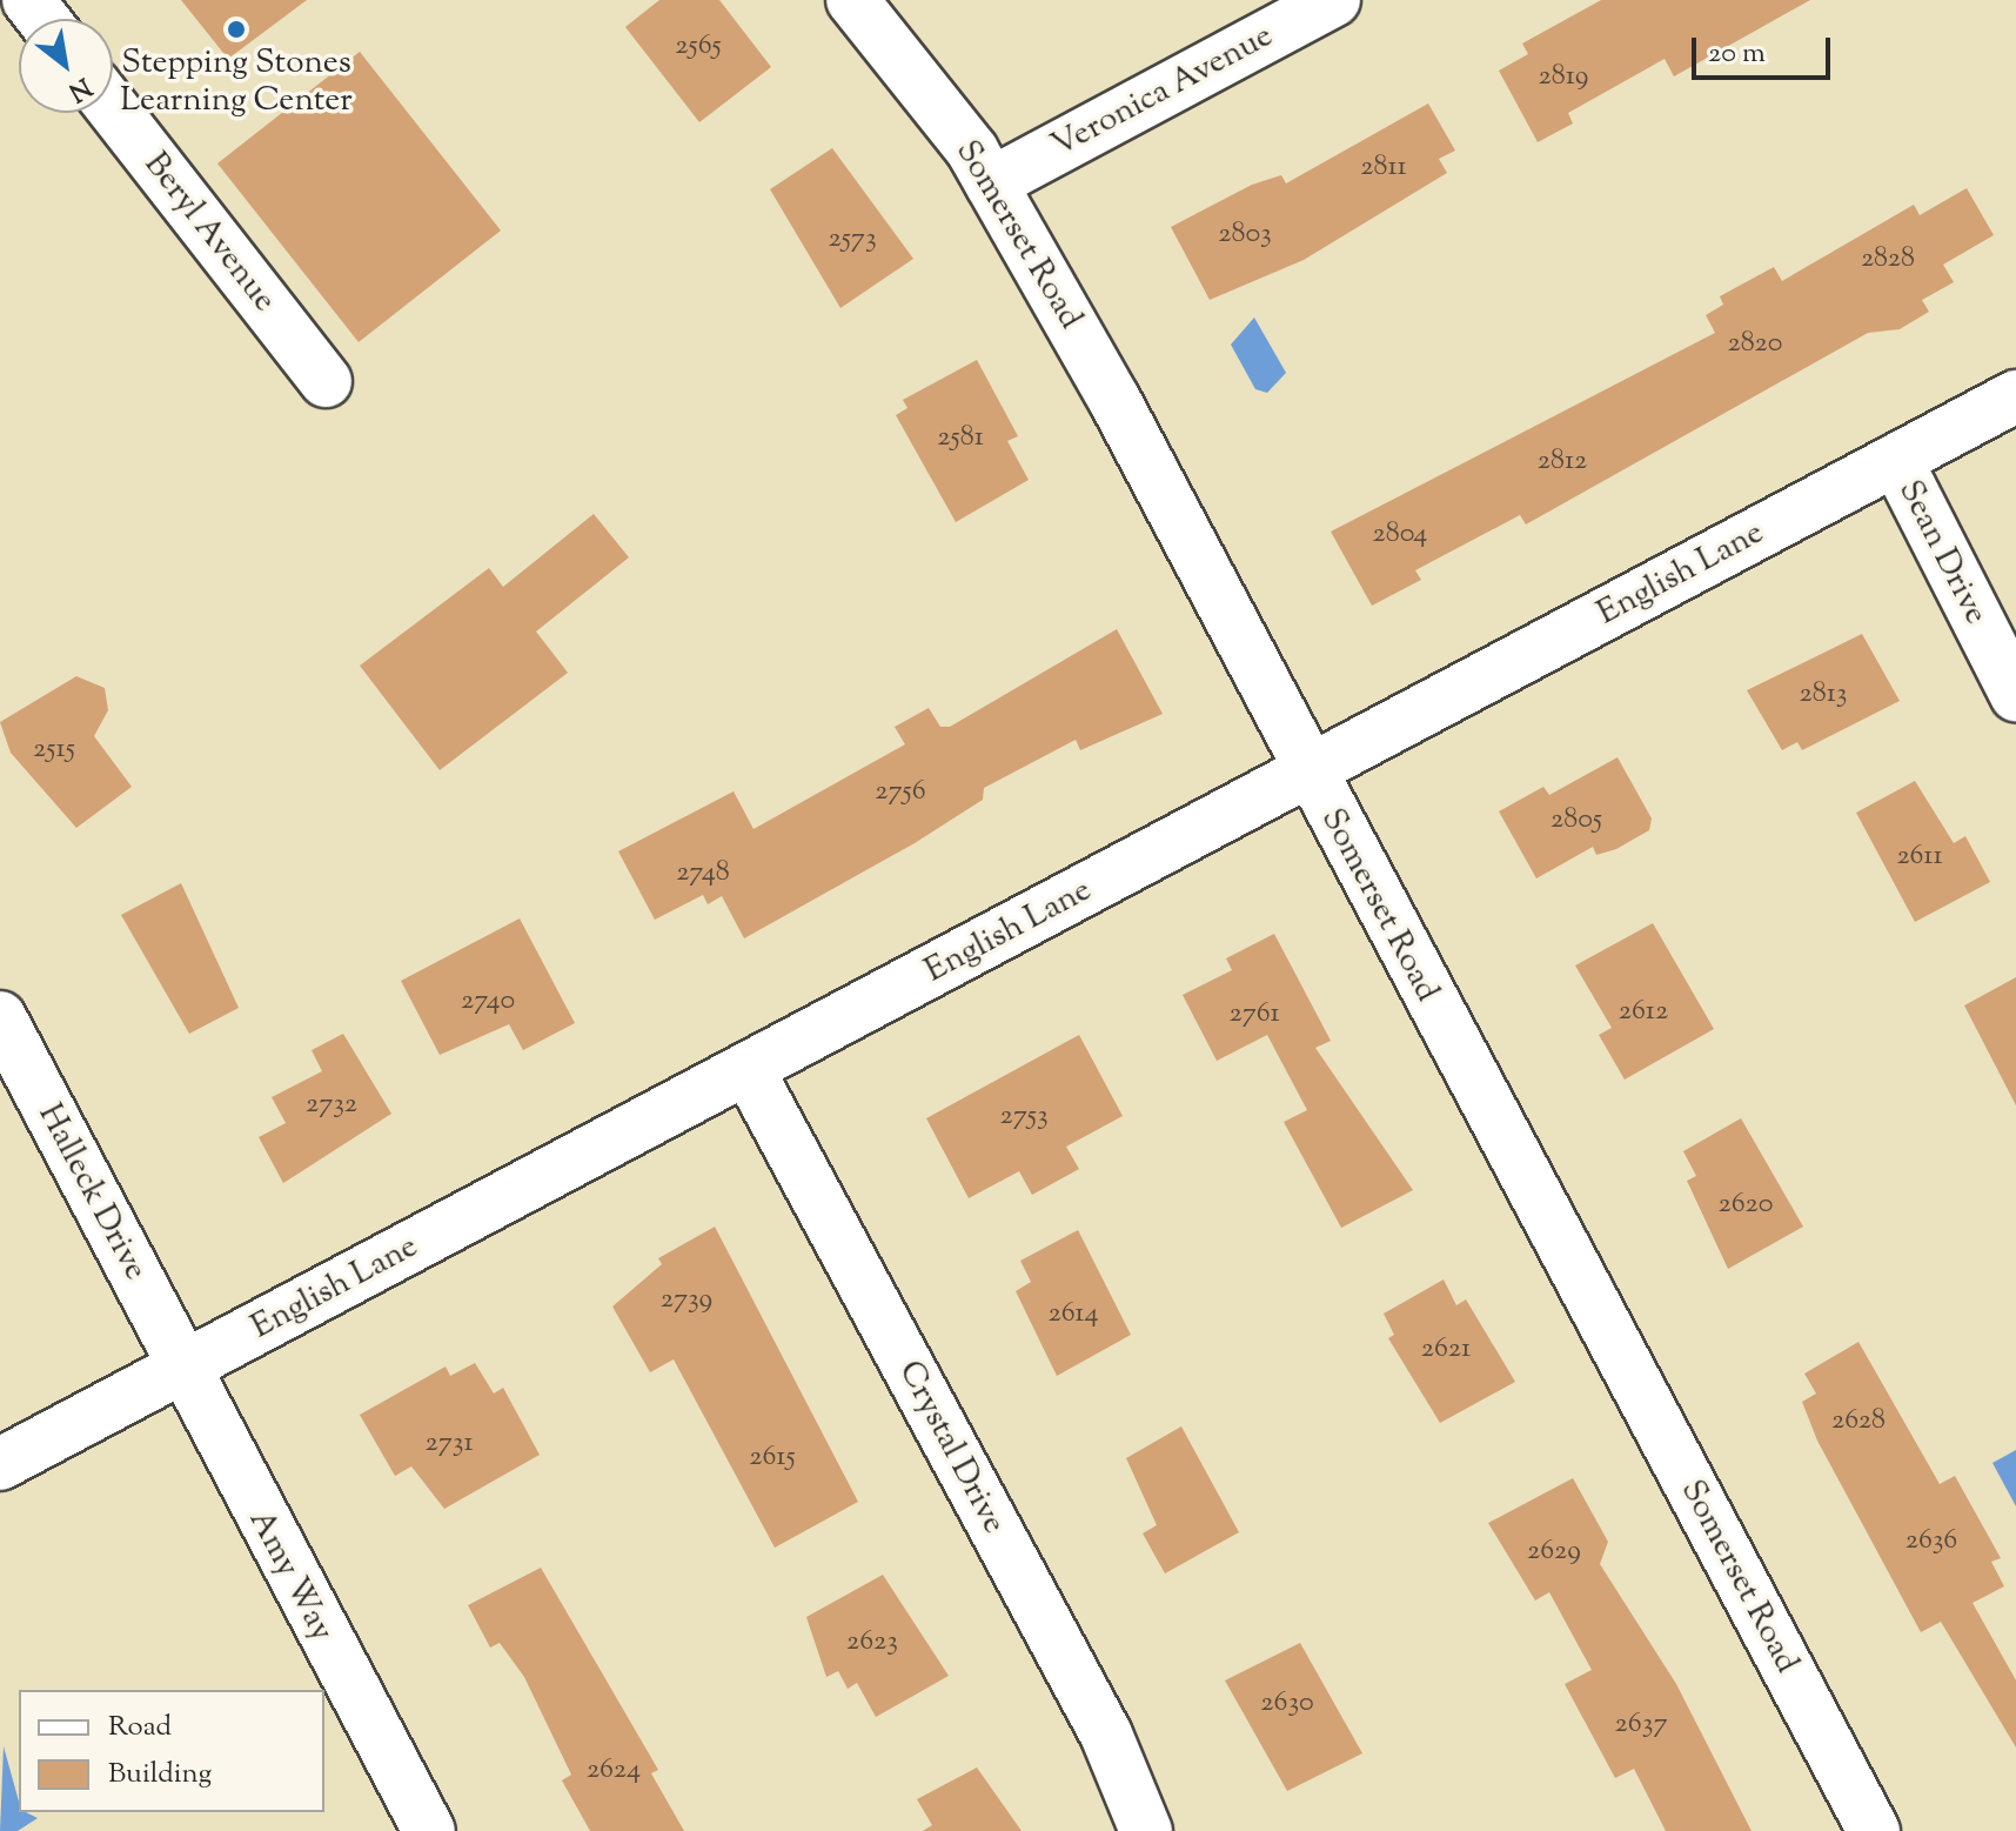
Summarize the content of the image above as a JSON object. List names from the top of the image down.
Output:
{
  "streets": {
    "street": [
      "Veronica Avenue",
      "Beryl Avenue",
      "Somerset Road",
      "Sean Drive",
      "English Lane",
      "Halleck Drive",
      "Crystal Drive",
      "Amy Way"
    ]
  },
  "crossings": [
    ["Veronica Avenue", "Somerset Road"],
    ["Somerset Road", "English Lane"],
    ["Sean Drive", "English Lane"],
    ["English Lane", "Halleck Drive"],
    ["English Lane", "Crystal Drive"],
    ["English Lane", "Amy Way"],
    ["Halleck Drive", "Amy Way"]
  ],
  "places": ["Stepping Stones Learning Center"],
  "house_numbers": [
    "2565",
    "2819",
    "2811",
    "2803",
    "2573",
    "2828",
    "2820",
    "2581",
    "2812",
    "2804",
    "2813",
    "2515",
    "2756",
    "2805",
    "2611",
    "2748",
    "2740",
    "2612",
    "2761",
    "2732",
    "2753",
    "2620",
    "2739",
    "2614",
    "2621",
    "2628",
    "2731",
    "2615",
    "2636",
    "2629",
    "2623",
    "2630",
    "2637",
    "2624"
  ],
  "legend": ["Road", "Building"],
  "scale_bar": "20 m",
  "north": "bottom right"
}
